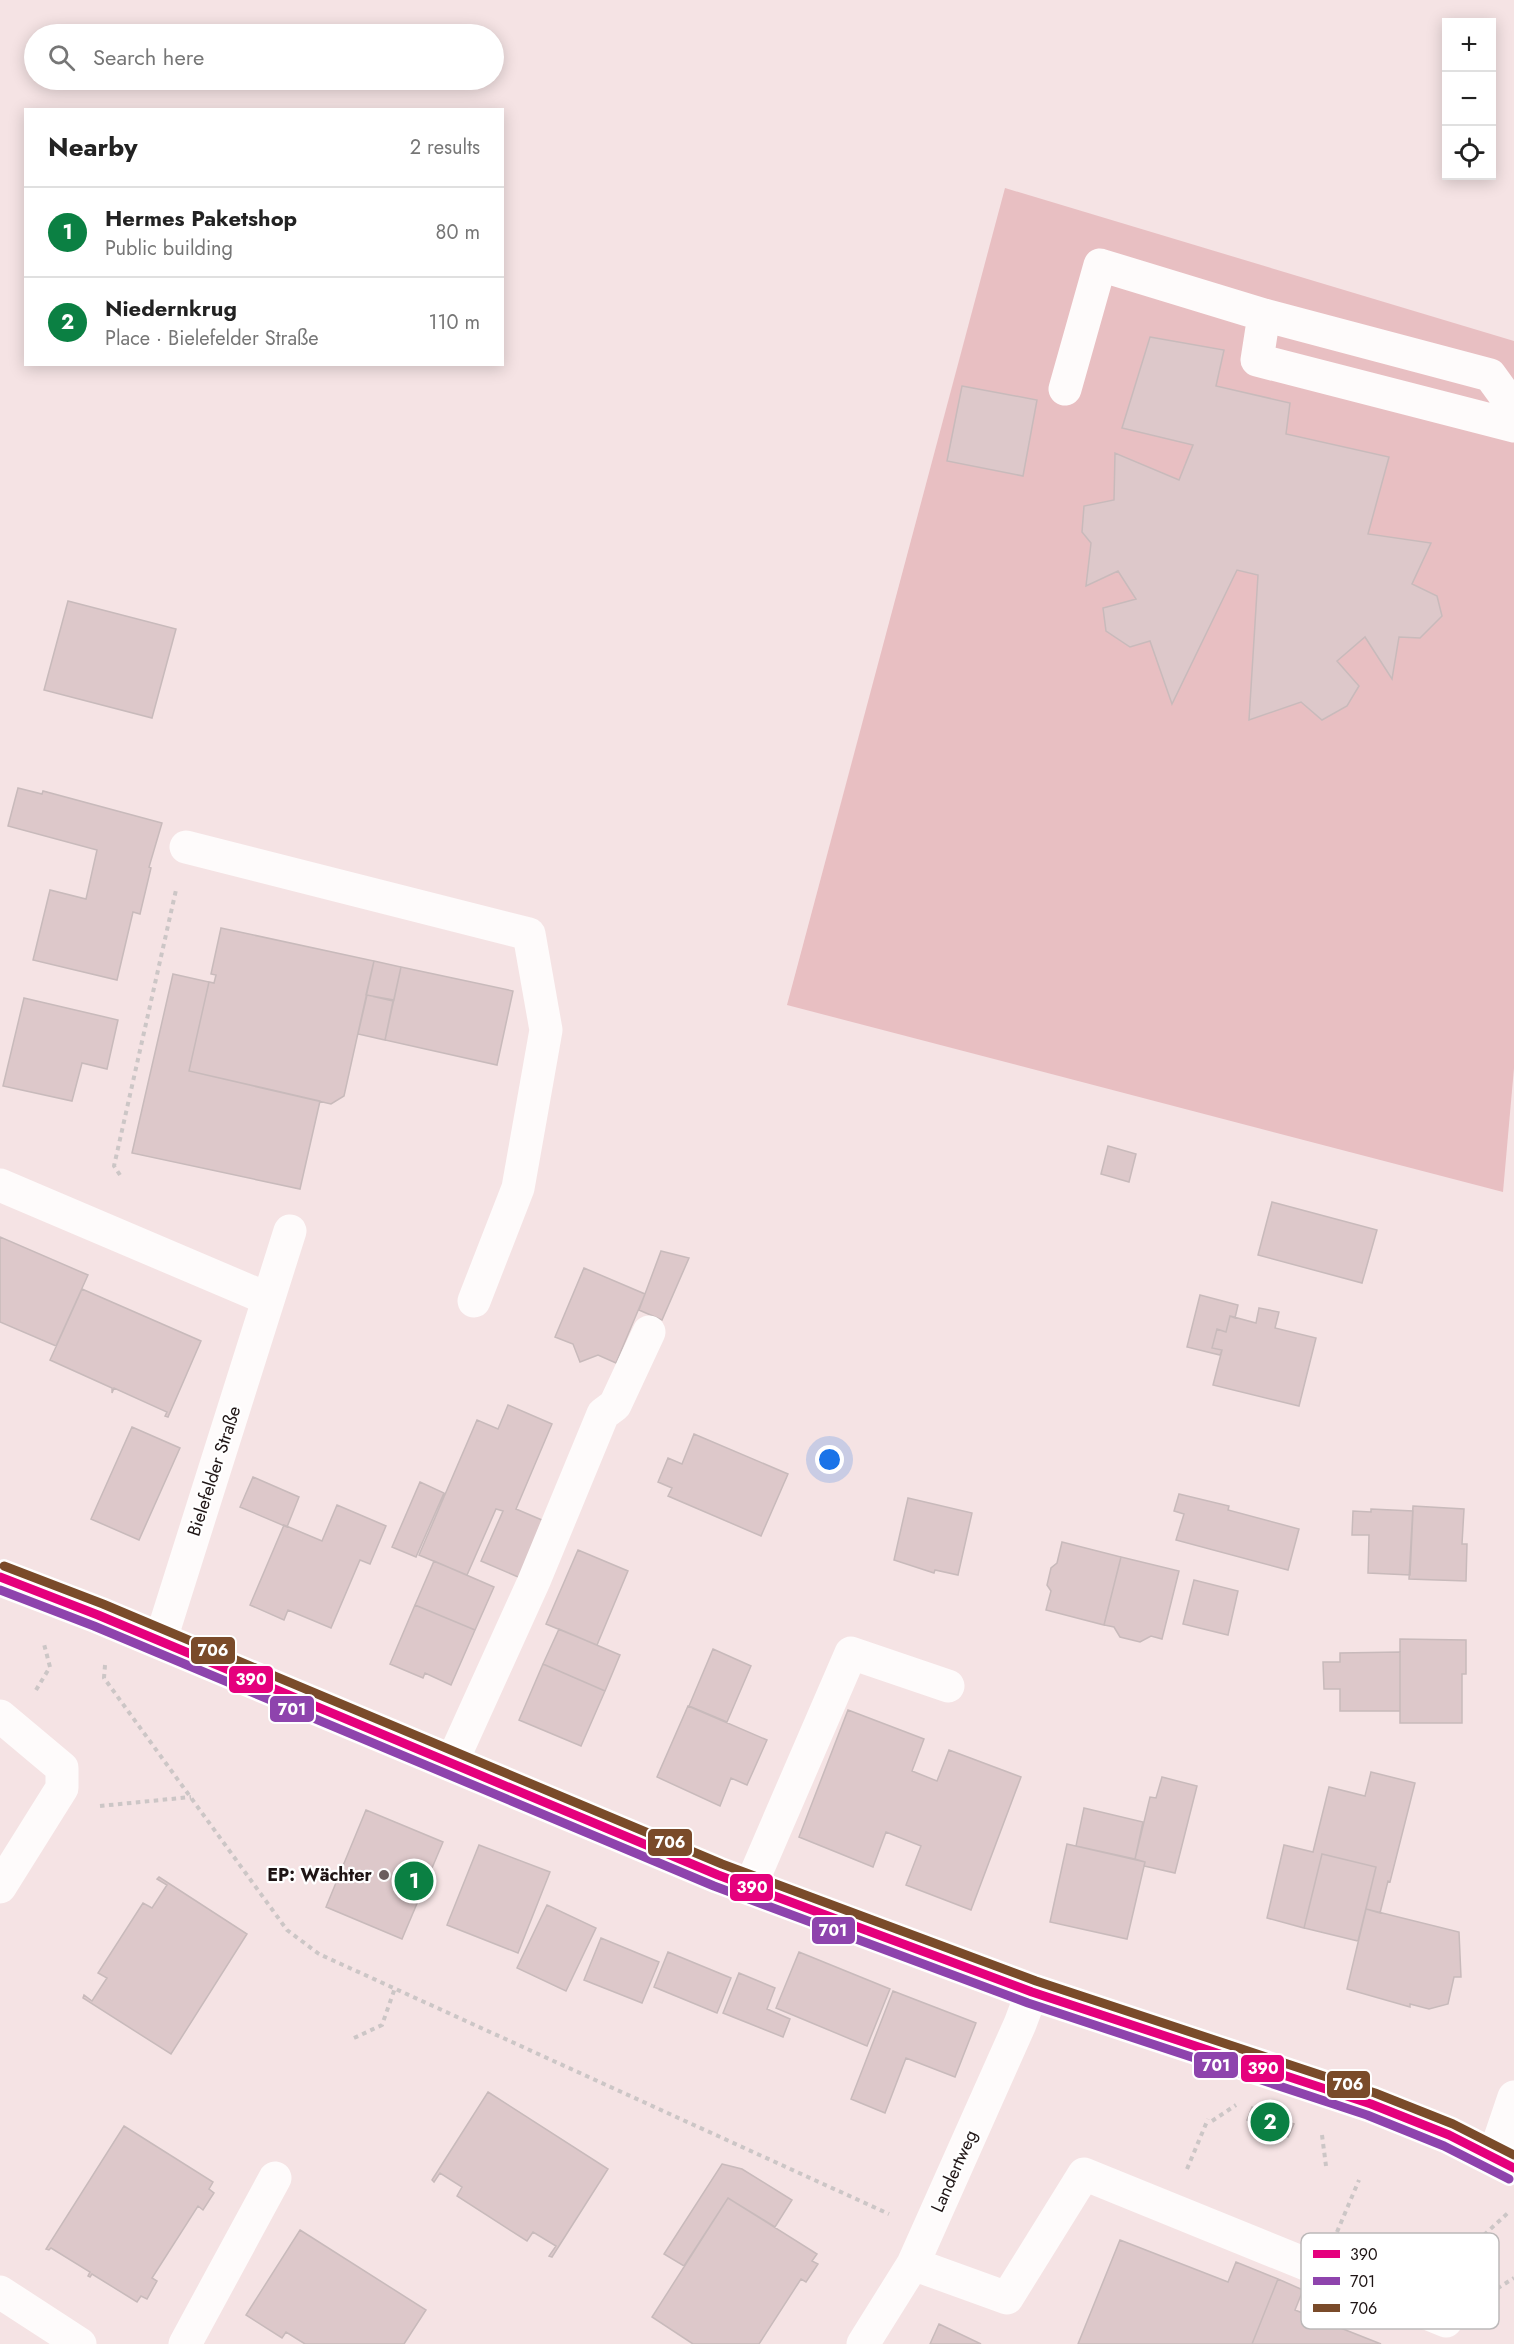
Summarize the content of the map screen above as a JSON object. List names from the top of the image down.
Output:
{
  "streets": {
    "main road": ["Bielefelder Straße", "Landertweg"]
  },
  "places": ["EP: Wächter"],
  "lines": ["transit line 706", "transit line 390", "transit line 701"],
  "legend": ["390", "701", "706"],
  "page": {
    "map_buttons": ["+", "−"],
    "search": "Search here",
    "heading": ["Nearby", "2 results"],
    "list": [
      {
        "mark": "1",
        "name": "Hermes Paketshop",
        "note": "Public building",
        "value": "80 m"
      },
      {
        "mark": "2",
        "name": "Niedernkrug",
        "note": "Place · Bielefelder Straße",
        "value": "110 m"
      }
    ],
    "pins": ["1", "2"]
  }
}
